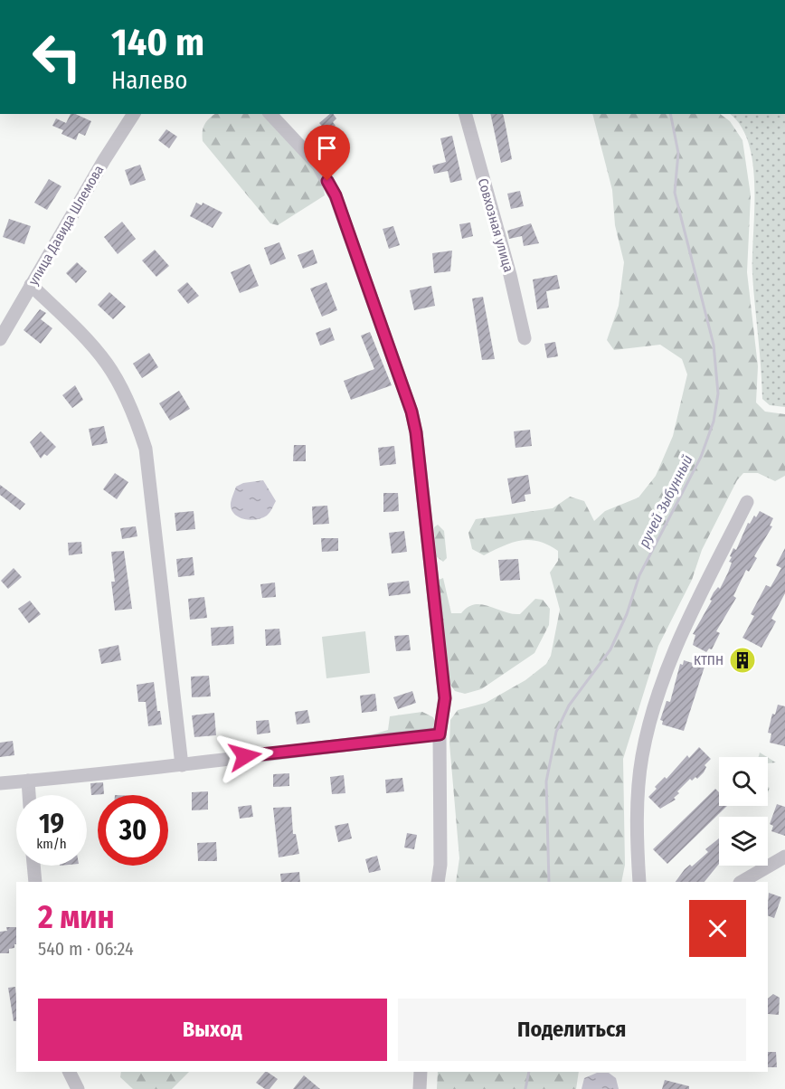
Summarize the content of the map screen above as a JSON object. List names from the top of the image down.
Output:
{
  "streets": {
    "street": ["улица Давида Шлемова", "Совхозная улица"]
  },
  "water": ["ручей Зыбунный"],
  "places": {
    "building": ["КТПН"]
  },
  "page": {
    "turn": ["140 m", "Налево"],
    "speed": "19 km/h",
    "limit": "30",
    "heading": ["2 мин", "540 m · 06:24"],
    "buttons": ["Выход", "Поделиться"]
  }
}
